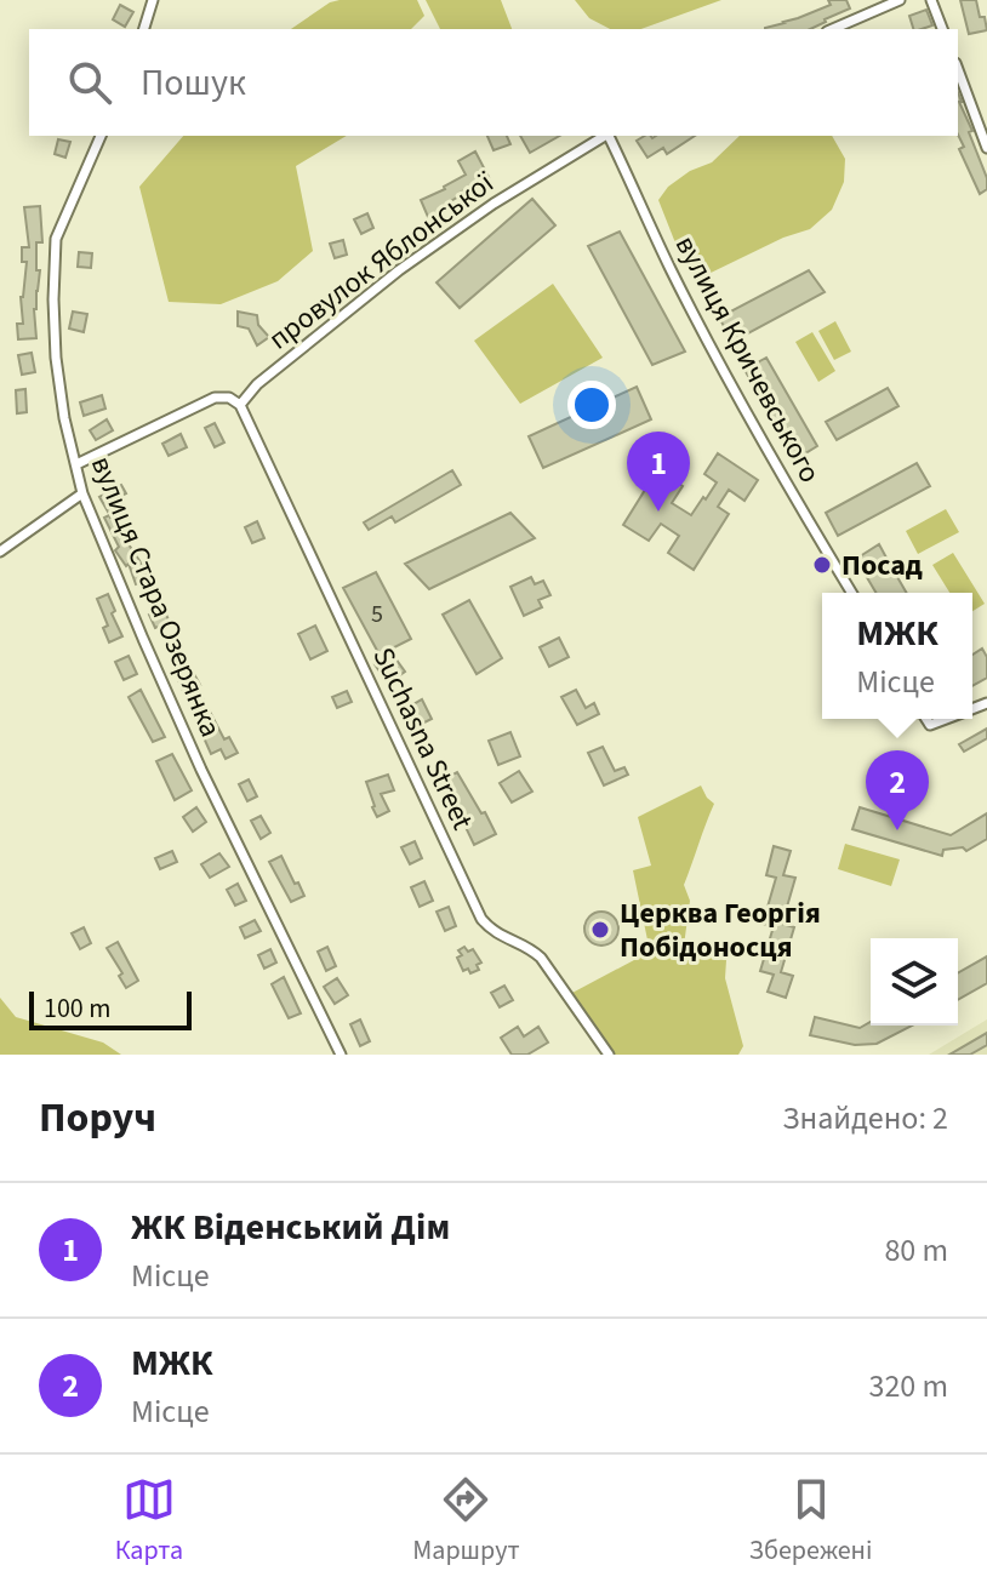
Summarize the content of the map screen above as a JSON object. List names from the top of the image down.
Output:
{
  "streets": {
    "street": [
      "провулок Яблонської",
      "вулиця Кричевського",
      "вулиця Стара Озерянка",
      "Suchasna Street"
    ]
  },
  "crossings": [
    ["провулок Яблонської", "Suchasna Street"]
  ],
  "places": ["Посад", "Церква Георгія Побідоносця"],
  "house_numbers": ["5"],
  "scale_bar": "100 m",
  "page": {
    "search": "Пошук",
    "pins": ["1", "2"],
    "popup": ["МЖК", "Місце"],
    "scale": "100 m",
    "heading": ["Поруч", "Знайдено: 2"],
    "list": [
      {
        "mark": "1",
        "name": "ЖК Віденський Дім",
        "note": "Місце",
        "value": "80 m"
      },
      {
        "mark": "2",
        "name": "МЖК",
        "note": "Місце",
        "value": "320 m"
      }
    ],
    "nav": ["Карта", "Маршрут", "Збережені"]
  }
}
